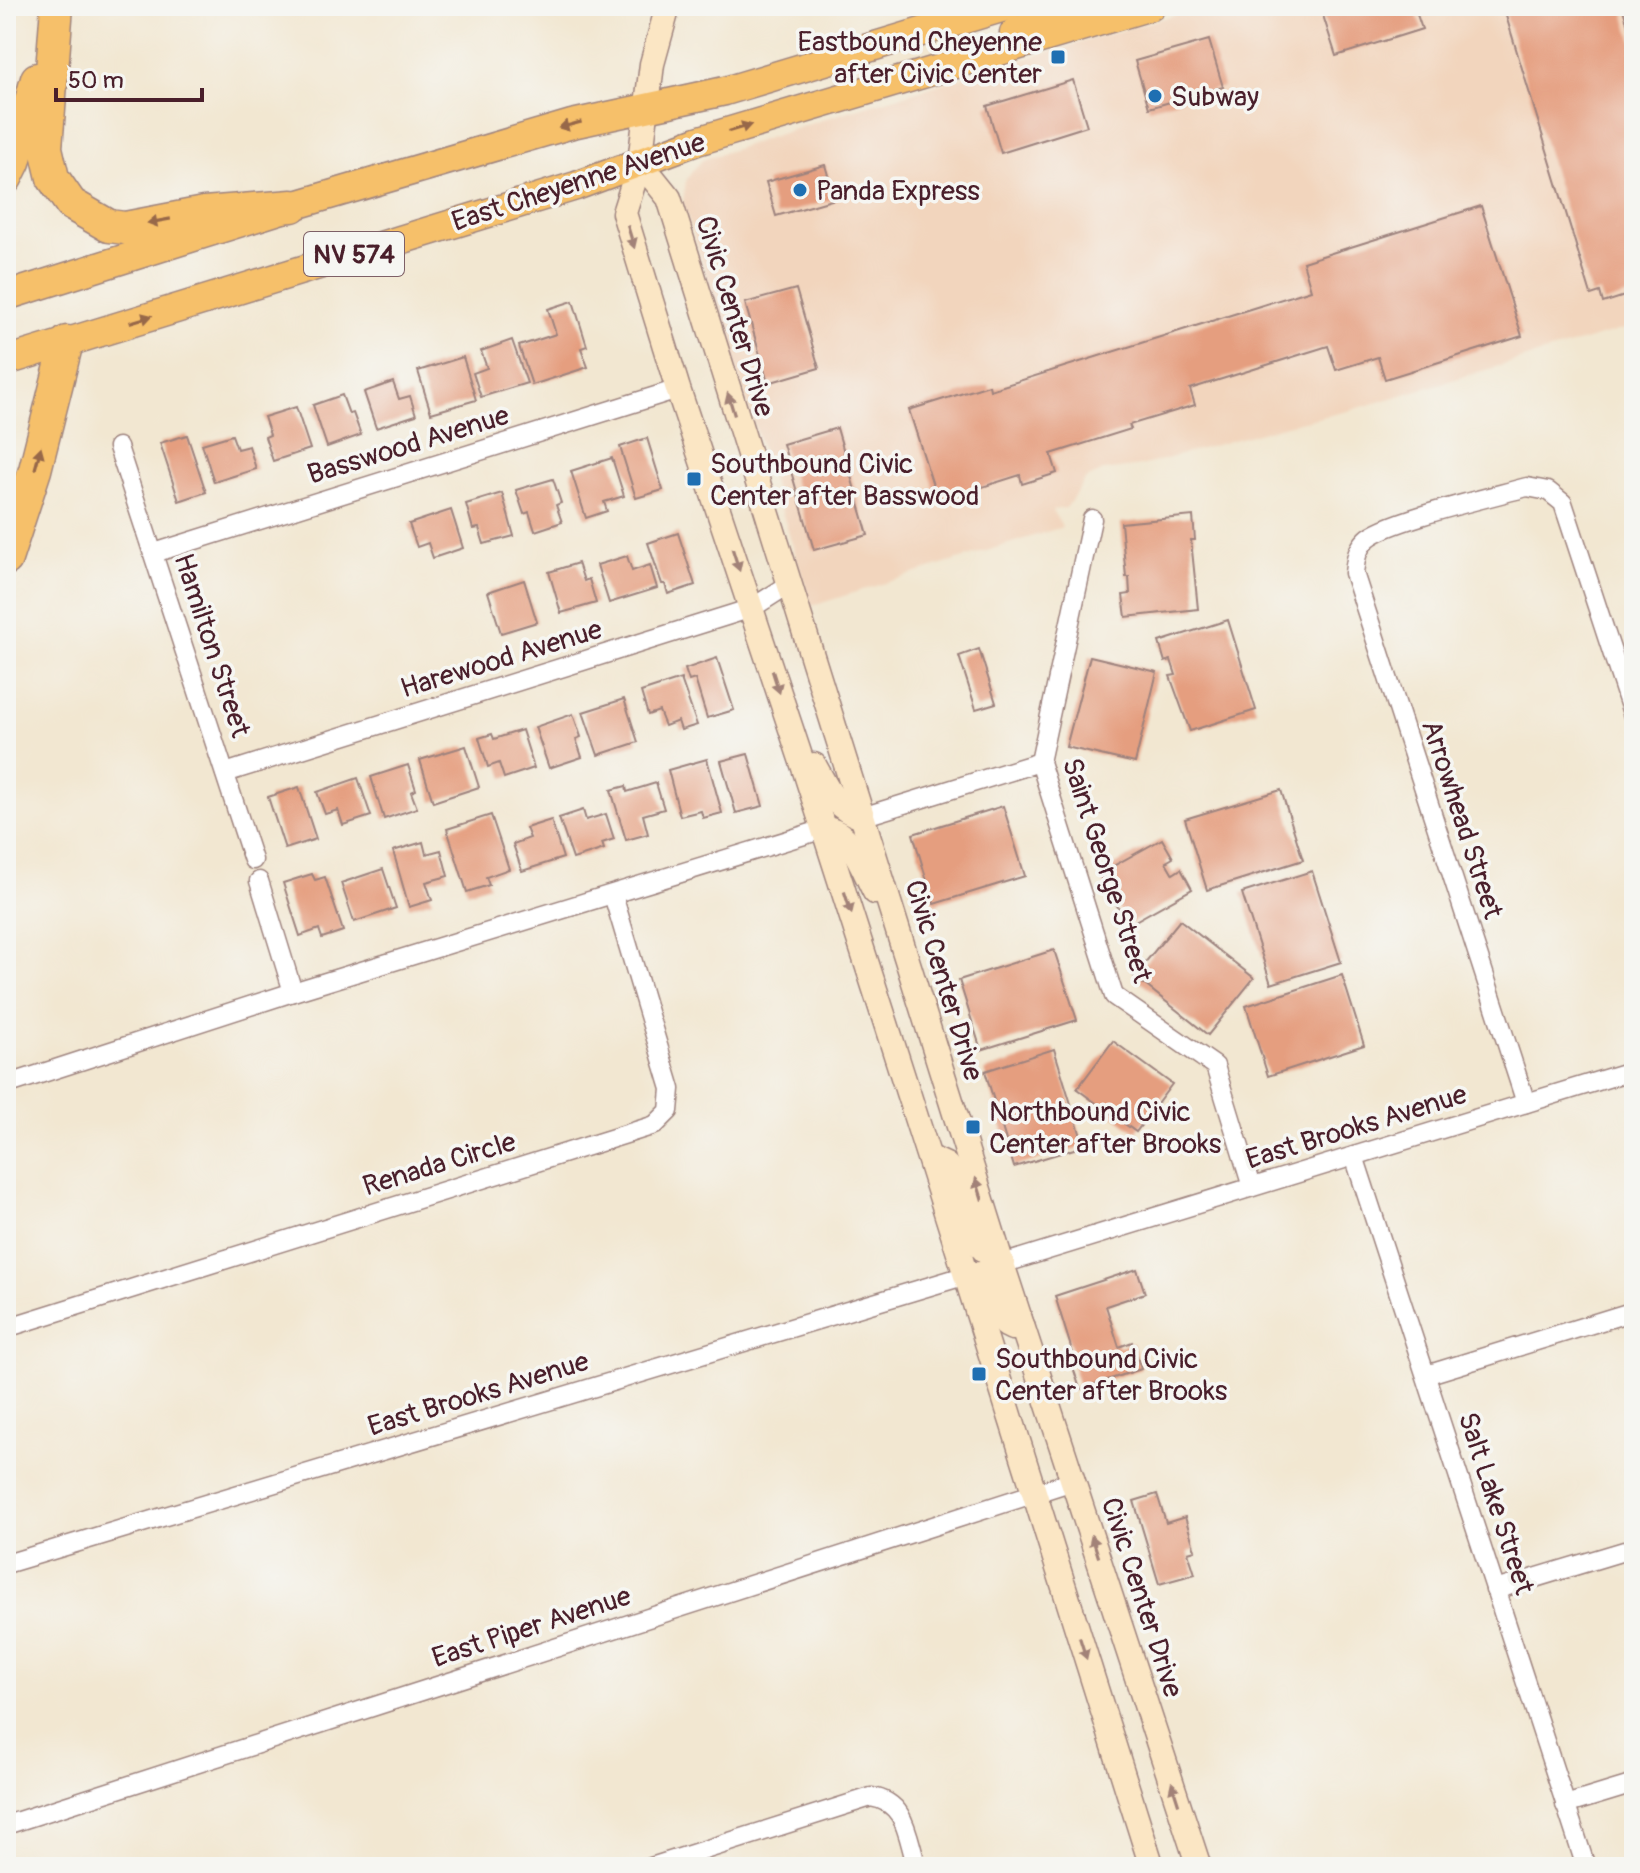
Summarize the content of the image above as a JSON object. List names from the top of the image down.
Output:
{
  "streets": {
    "main road": ["East Cheyenne Avenue", "NV 574", "Civic Center Drive"],
    "street": [
      "Basswood Avenue",
      "Hamilton Street",
      "Harewood Avenue",
      "Arrowhead Street",
      "Saint George Street",
      "East Brooks Avenue",
      "Renada Circle",
      "Salt Lake Street",
      "East Piper Avenue"
    ]
  },
  "crossings": [
    ["East Cheyenne Avenue", "Civic Center Drive"],
    ["Civic Center Drive", "Harewood Avenue"],
    ["Civic Center Drive", "East Brooks Avenue"],
    ["Civic Center Drive", "East Piper Avenue"],
    ["Basswood Avenue", "Hamilton Street"],
    ["Hamilton Street", "Harewood Avenue"],
    ["Arrowhead Street", "East Brooks Avenue"],
    ["Saint George Street", "East Brooks Avenue"],
    ["East Brooks Avenue", "Salt Lake Street"]
  ],
  "places": {
    "transit": [
      "Eastbound Cheyenne after Civic Center",
      "Southbound Civic Center after Basswood",
      "Northbound Civic Center after Brooks",
      "Southbound Civic Center after Brooks"
    ],
    "other": ["Subway", "Panda Express"]
  },
  "scale_bar": "50 m"
}
